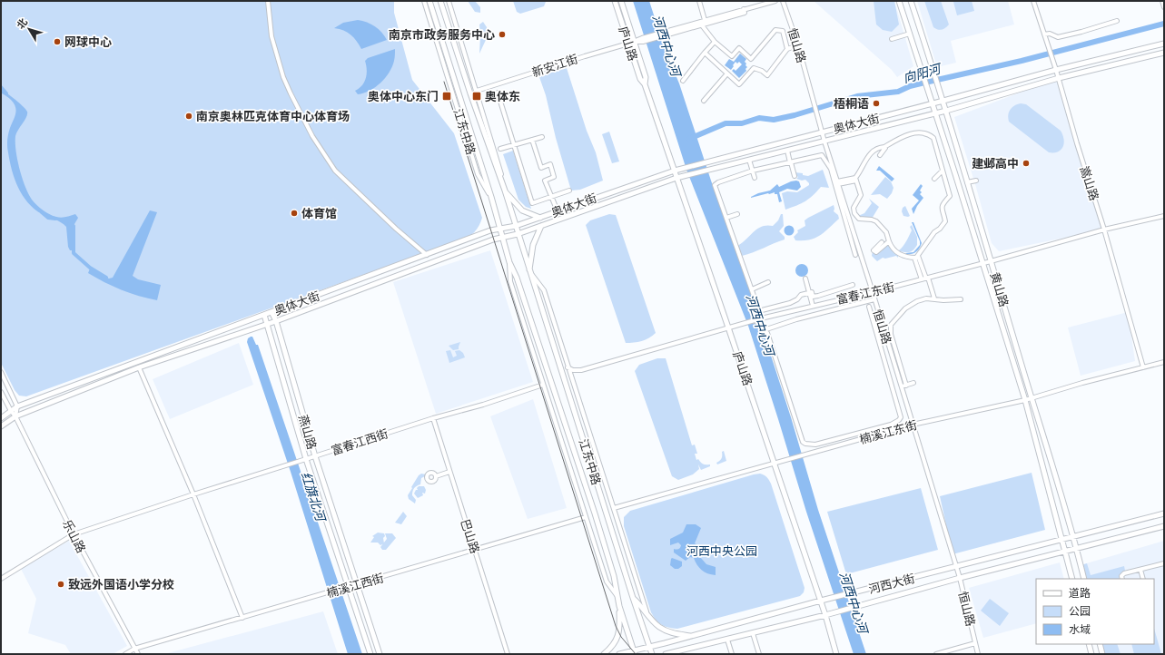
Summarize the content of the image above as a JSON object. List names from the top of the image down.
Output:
{
  "streets": {
    "main road": [
      "庐山路",
      "奥体大街",
      "江东中路",
      "黄山路",
      "燕山路",
      "河西大街"
    ],
    "street": [
      "恒山路",
      "新安江街",
      "嵩山路",
      "富春江东街",
      "楠溪江东街",
      "富春江西街",
      "乐山路",
      "巴山路",
      "楠溪江西街"
    ]
  },
  "crossings": [
    ["庐山路", "新安江街"],
    ["庐山路", "奥体大街"],
    ["庐山路", "富春江东街"],
    ["庐山路", "楠溪江东街"],
    ["庐山路", "河西大街"],
    ["恒山路", "奥体大街"],
    ["恒山路", "富春江东街"],
    ["恒山路", "楠溪江东街"],
    ["恒山路", "河西大街"],
    ["新安江街", "江东中路"],
    ["奥体大街", "江东中路"],
    ["奥体大街", "嵩山路"],
    ["奥体大街", "黄山路"],
    ["奥体大街", "燕山路"],
    ["奥体大街", "乐山路"],
    ["江东中路", "富春江东街"],
    ["江东中路", "楠溪江东街"],
    ["江东中路", "富春江西街"],
    ["江东中路", "河西大街"],
    ["江东中路", "楠溪江西街"],
    ["嵩山路", "富春江东街"],
    ["嵩山路", "楠溪江东街"],
    ["黄山路", "富春江东街"],
    ["黄山路", "楠溪江东街"],
    ["黄山路", "河西大街"],
    ["燕山路", "富春江西街"],
    ["燕山路", "楠溪江西街"],
    ["富春江西街", "乐山路"],
    ["富春江西街", "巴山路"],
    ["乐山路", "楠溪江西街"],
    ["巴山路", "楠溪江西街"]
  ],
  "water": ["河西中心河", "向阳河", "红旗北河"],
  "parks": ["河西中央公园"],
  "places": {
    "other": [
      "南京市政务服务中心",
      "网球中心",
      "梧桐语",
      "南京奥林匹克体育中心体育场",
      "建邺高中",
      "体育馆",
      "致远外国语小学分校"
    ],
    "transit": ["奥体中心东门", "奥体东"]
  },
  "legend": ["道路", "公园", "水域"],
  "north": "top left"
}
